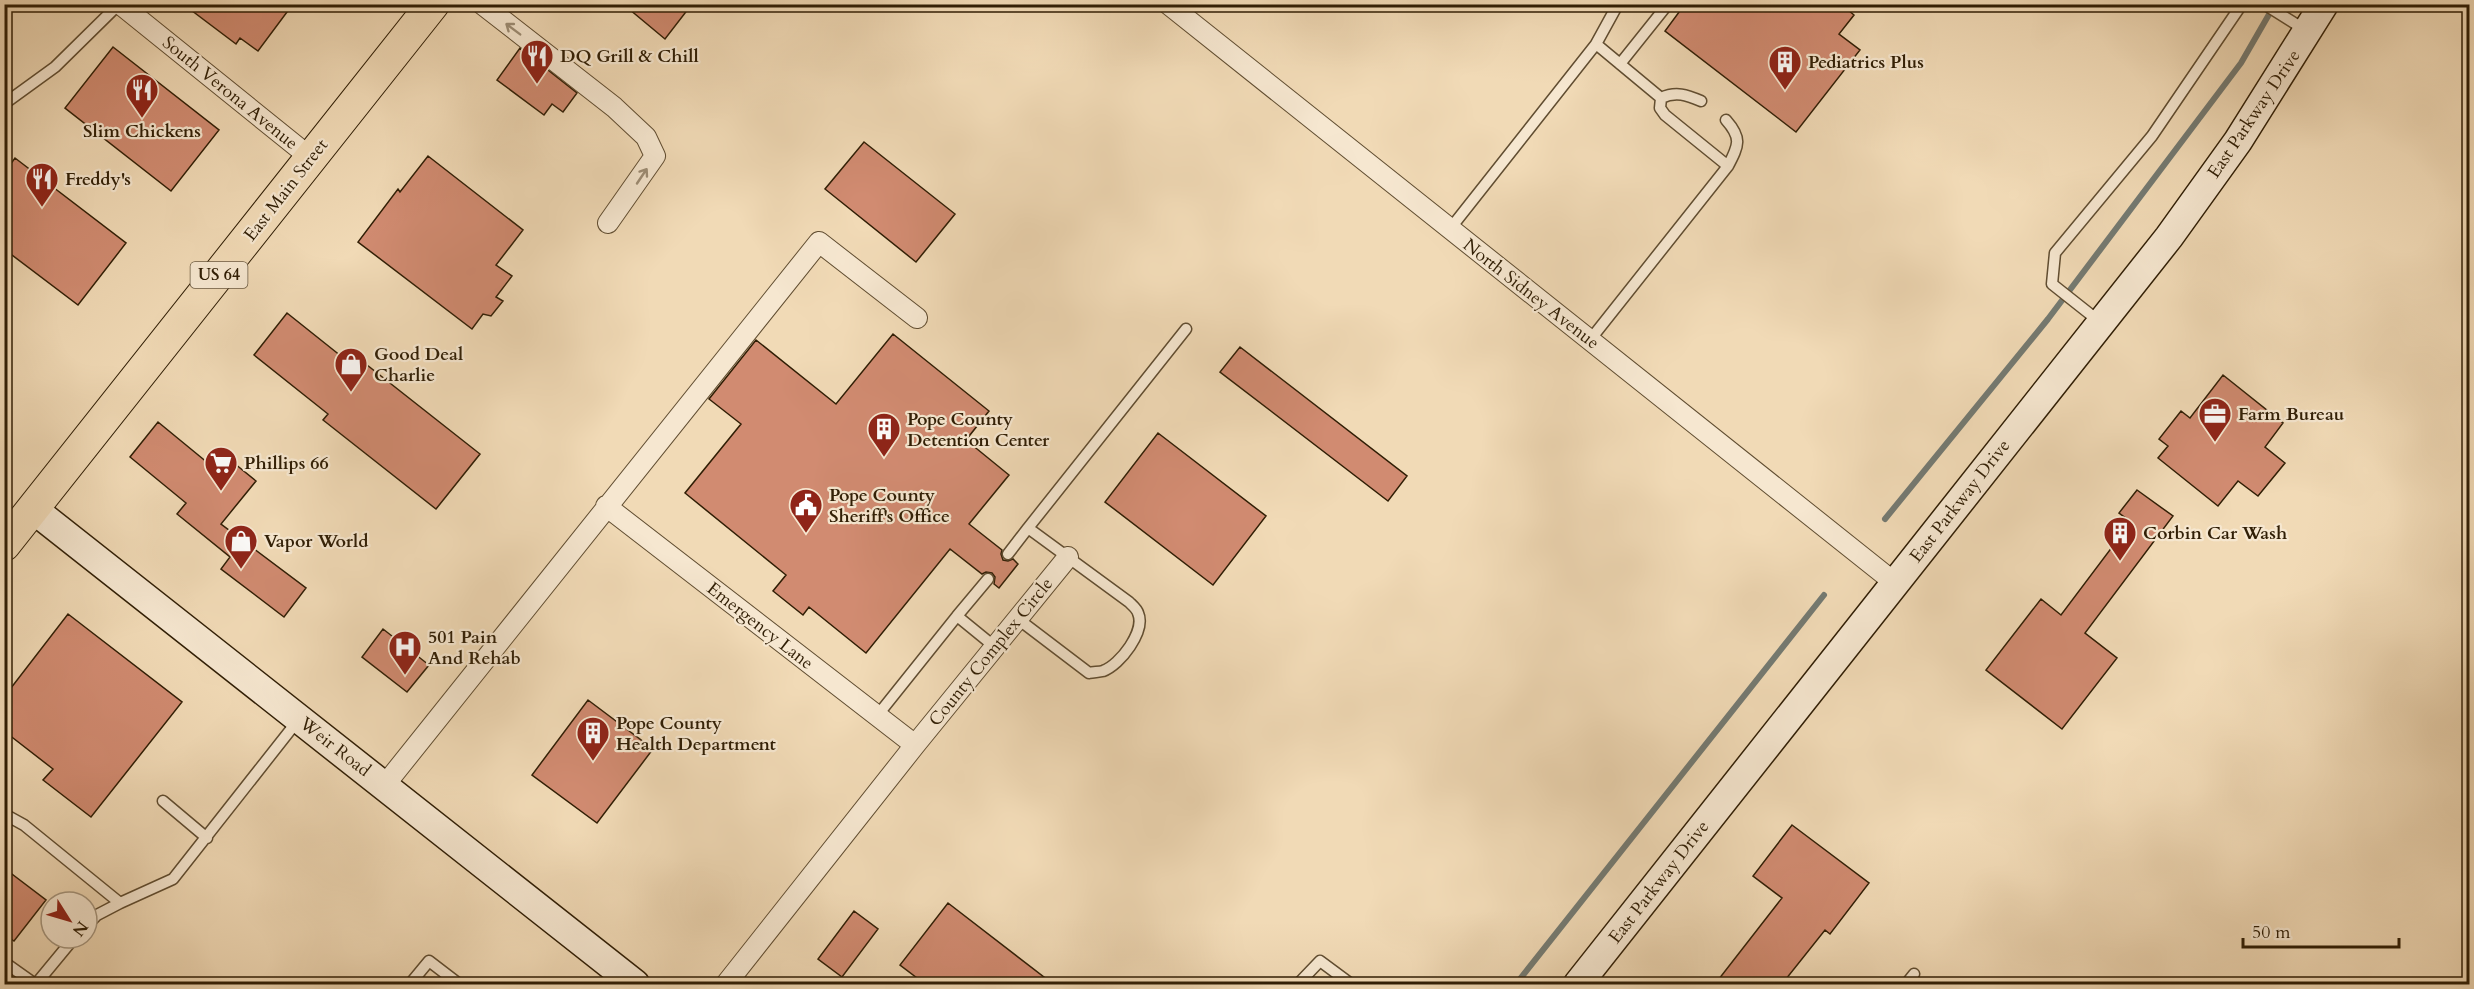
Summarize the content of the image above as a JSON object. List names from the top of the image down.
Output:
{
  "streets": {
    "main road": [
      "East Parkway Drive",
      "East Main Street",
      "US 64",
      "Weir Road"
    ],
    "street": [
      "South Verona Avenue",
      "North Sidney Avenue",
      "Emergency Lane",
      "County Complex Circle"
    ]
  },
  "crossings": [
    ["South Verona Avenue", "East Main Street"],
    ["East Parkway Drive", "North Sidney Avenue"],
    ["East Main Street", "Weir Road"],
    ["Emergency Lane", "County Complex Circle"]
  ],
  "places": {
    "restaurant": ["DQ Grill & Chill", "Slim Chickens", "Freddy's"],
    "building": [
      "Pediatrics Plus",
      "Pope County Detention Center",
      "Corbin Car Wash",
      "Pope County Health Department"
    ],
    "shop": ["Good Deal Charlie", "Vapor World"],
    "office": ["Farm Bureau"],
    "supermarket": ["Phillips 66"],
    "public building": ["Pope County Sheriff's Office"],
    "hospital": ["501 Pain And Rehab"]
  },
  "scale_bar": "50 m",
  "north": "bottom right"
}
